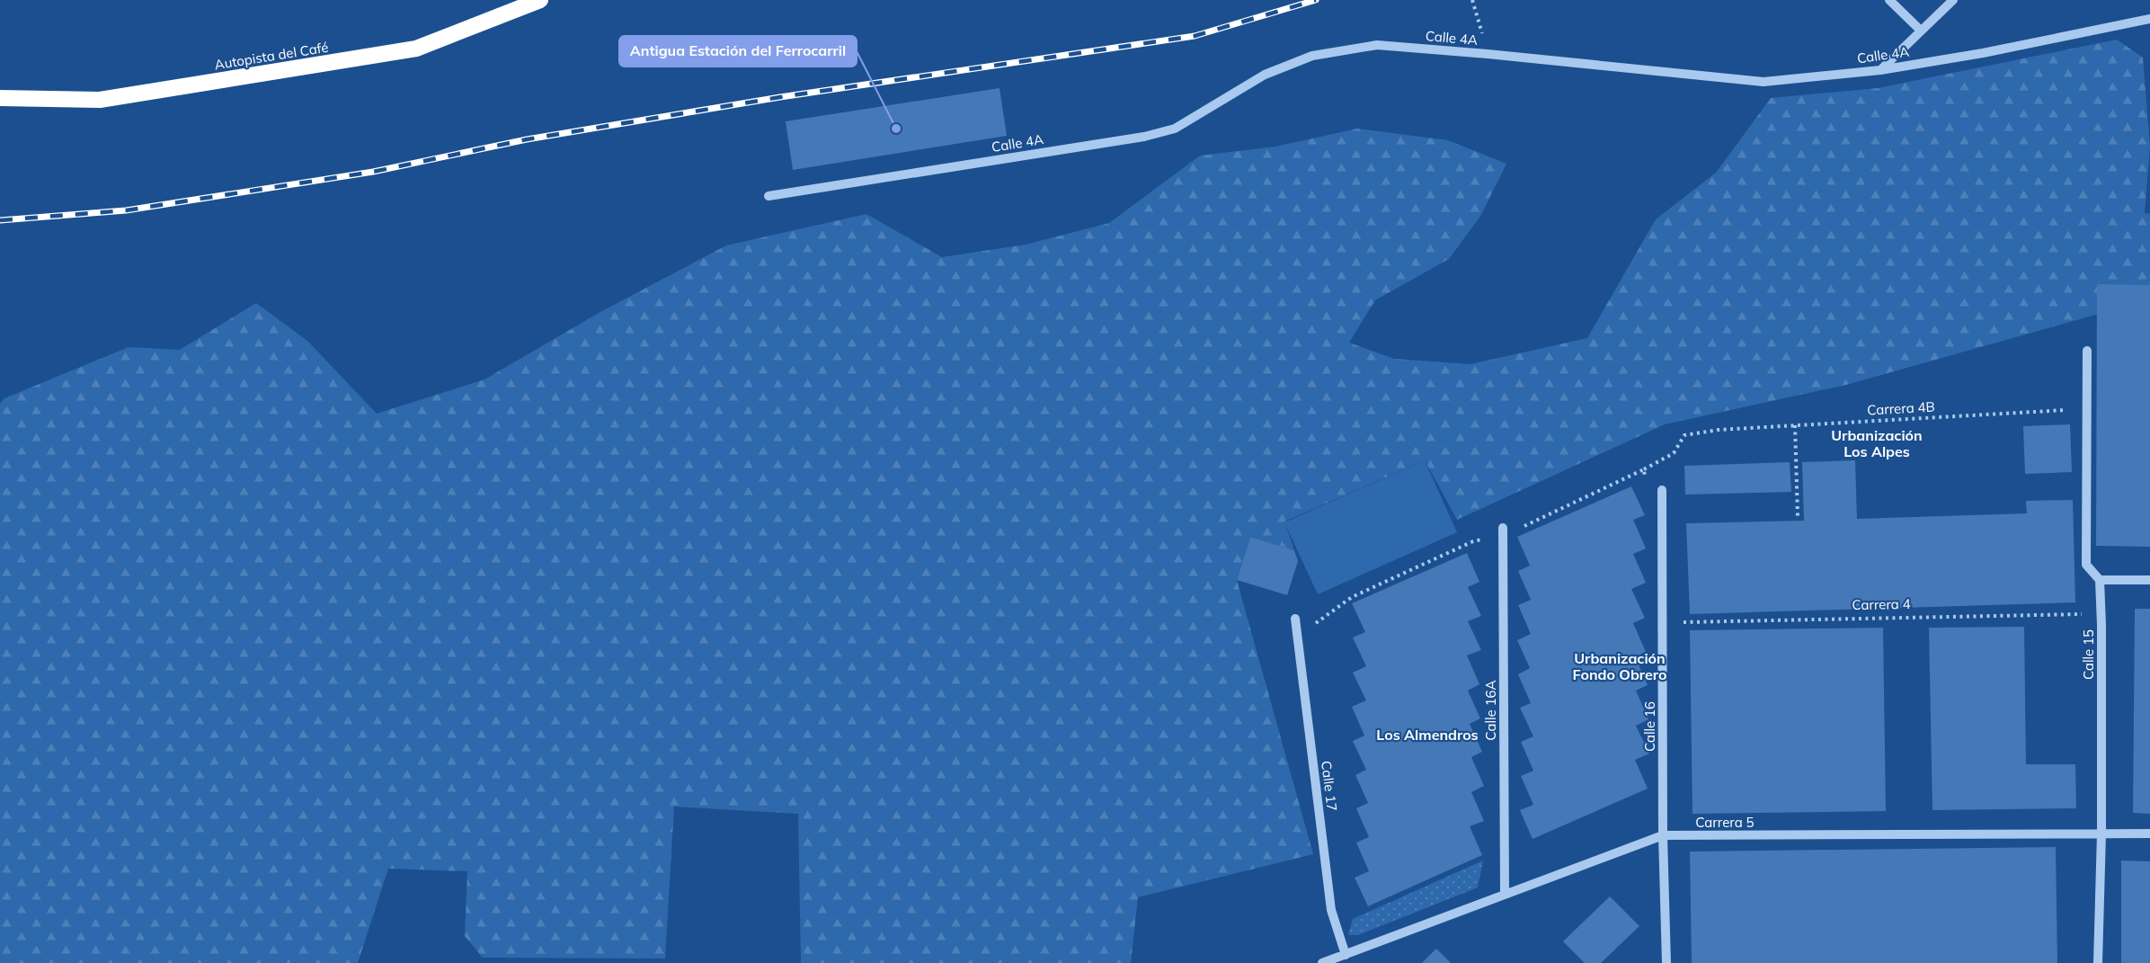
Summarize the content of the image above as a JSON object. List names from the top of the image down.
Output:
{
  "streets": {
    "highway": ["Autopista del Café"],
    "street": [
      "Calle 4A",
      "Calle 15",
      "Calle 16A",
      "Calle 16",
      "Calle 17",
      "Carrera 5"
    ],
    "path": ["Carrera 4B", "Carrera 4"]
  },
  "crossings": [
    ["Carrera 4B", "Calle 15"],
    ["Carrera 4", "Calle 15"],
    ["Carrera 4", "Calle 16"],
    ["Calle 15", "Carrera 5"],
    ["Calle 16A", "Carrera 5"],
    ["Calle 16", "Carrera 5"],
    ["Calle 17", "Carrera 5"]
  ],
  "districts": ["Urbanización Los Alpes", "Urbanización Fondo Obrero", "Los Almendros"],
  "places": ["Antigua Estación del Ferrocarril"]
}
